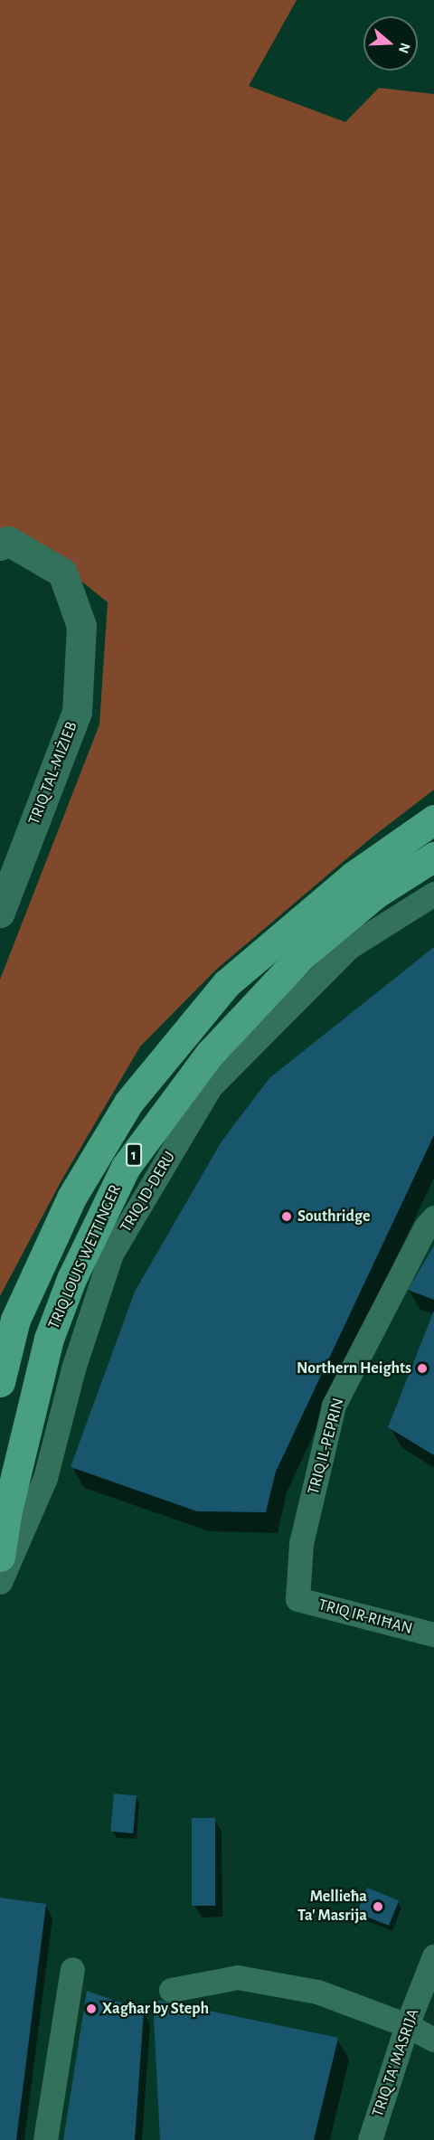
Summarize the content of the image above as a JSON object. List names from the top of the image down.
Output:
{
  "streets": {
    "highway": ["1", "TRIQ LOUIS WETTINGER"],
    "street": [
      "TRIQ TAL-MIŻIEB",
      "TRIQ ID-DERU",
      "TRIQ IL-PEPRIN",
      "TRIQ IR-RIĦAN",
      "TRIQ TA' MASRIJA"
    ]
  },
  "crossings": [
    ["TRIQ IL-PEPRIN", "TRIQ IR-RIĦAN"]
  ],
  "places": [
    "Southridge",
    "Northern Heights",
    "Mellieħa Ta' Masrija",
    "Xagħar by Steph"
  ],
  "north": "right"
}
